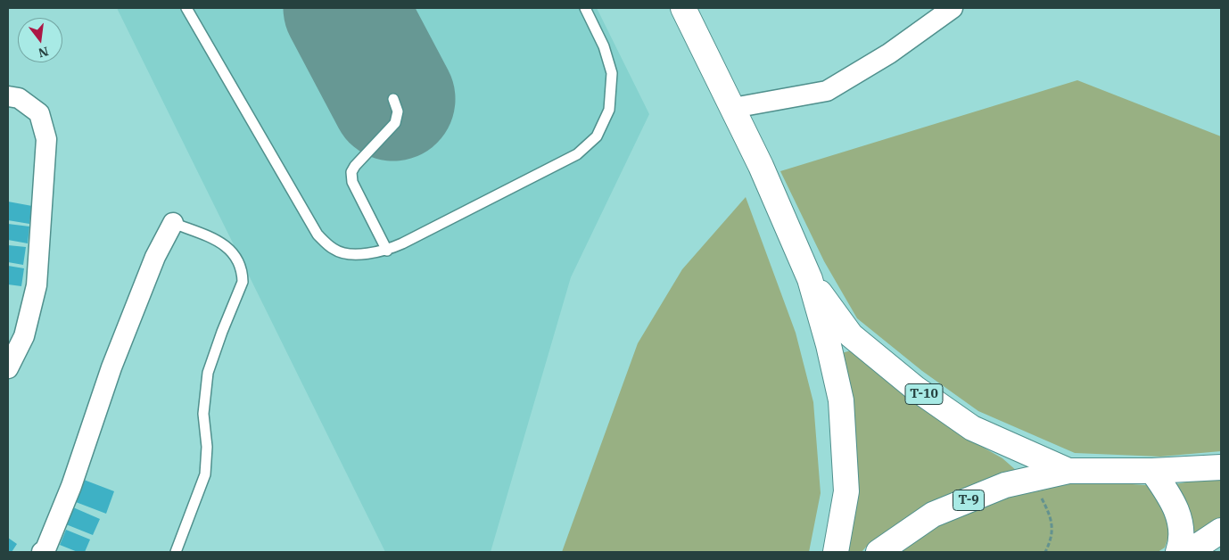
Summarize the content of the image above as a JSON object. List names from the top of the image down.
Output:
{
  "streets": {
    "highway": ["T-10", "T-9"]
  },
  "crossings": [
    ["T-10", "T-9"]
  ],
  "north": "bottom"
}
